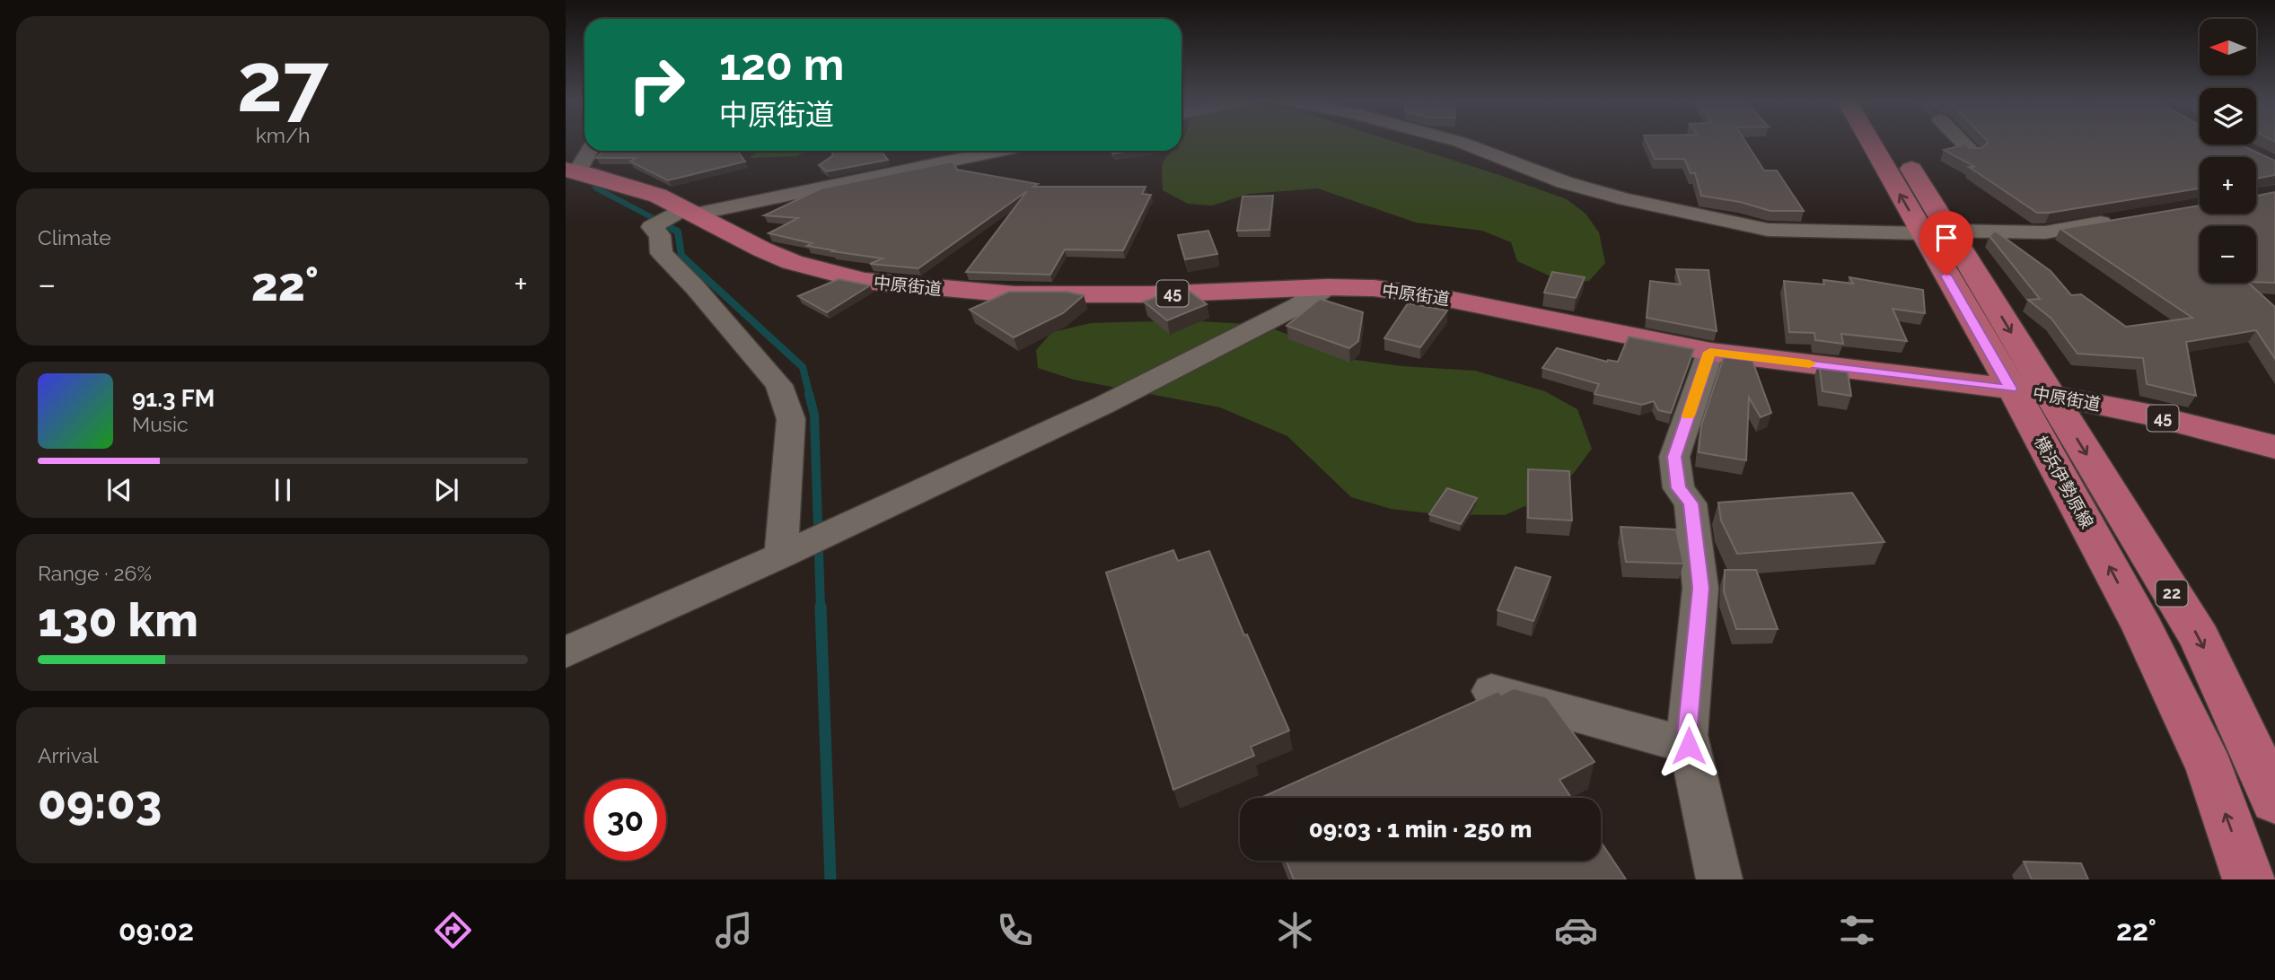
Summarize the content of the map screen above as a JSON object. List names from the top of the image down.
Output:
{
  "streets": {
    "main road": [
      "中原街道",
      "45",
      "横浜伊勢原線",
      "22"
    ]
  },
  "crossings": [
    ["中原街道", "横浜伊勢原線"]
  ],
  "north": "left",
  "page": {
    "tile": [
      ["27", "km/h"],
      "Climate",
      ["Range · 26%", "130 km"],
      ["Arrival", "09:03"]
    ],
    "map_buttons": ["+", "−"],
    "turn": ["120 m", "中原街道"],
    "heat": ["−", "22°", "+"],
    "song": ["91.3 FM", "Music"],
    "limit": "30",
    "trip": "09:03 · 1 min · 250 m",
    "tabs": ["09:02", "22°"]
  }
}
